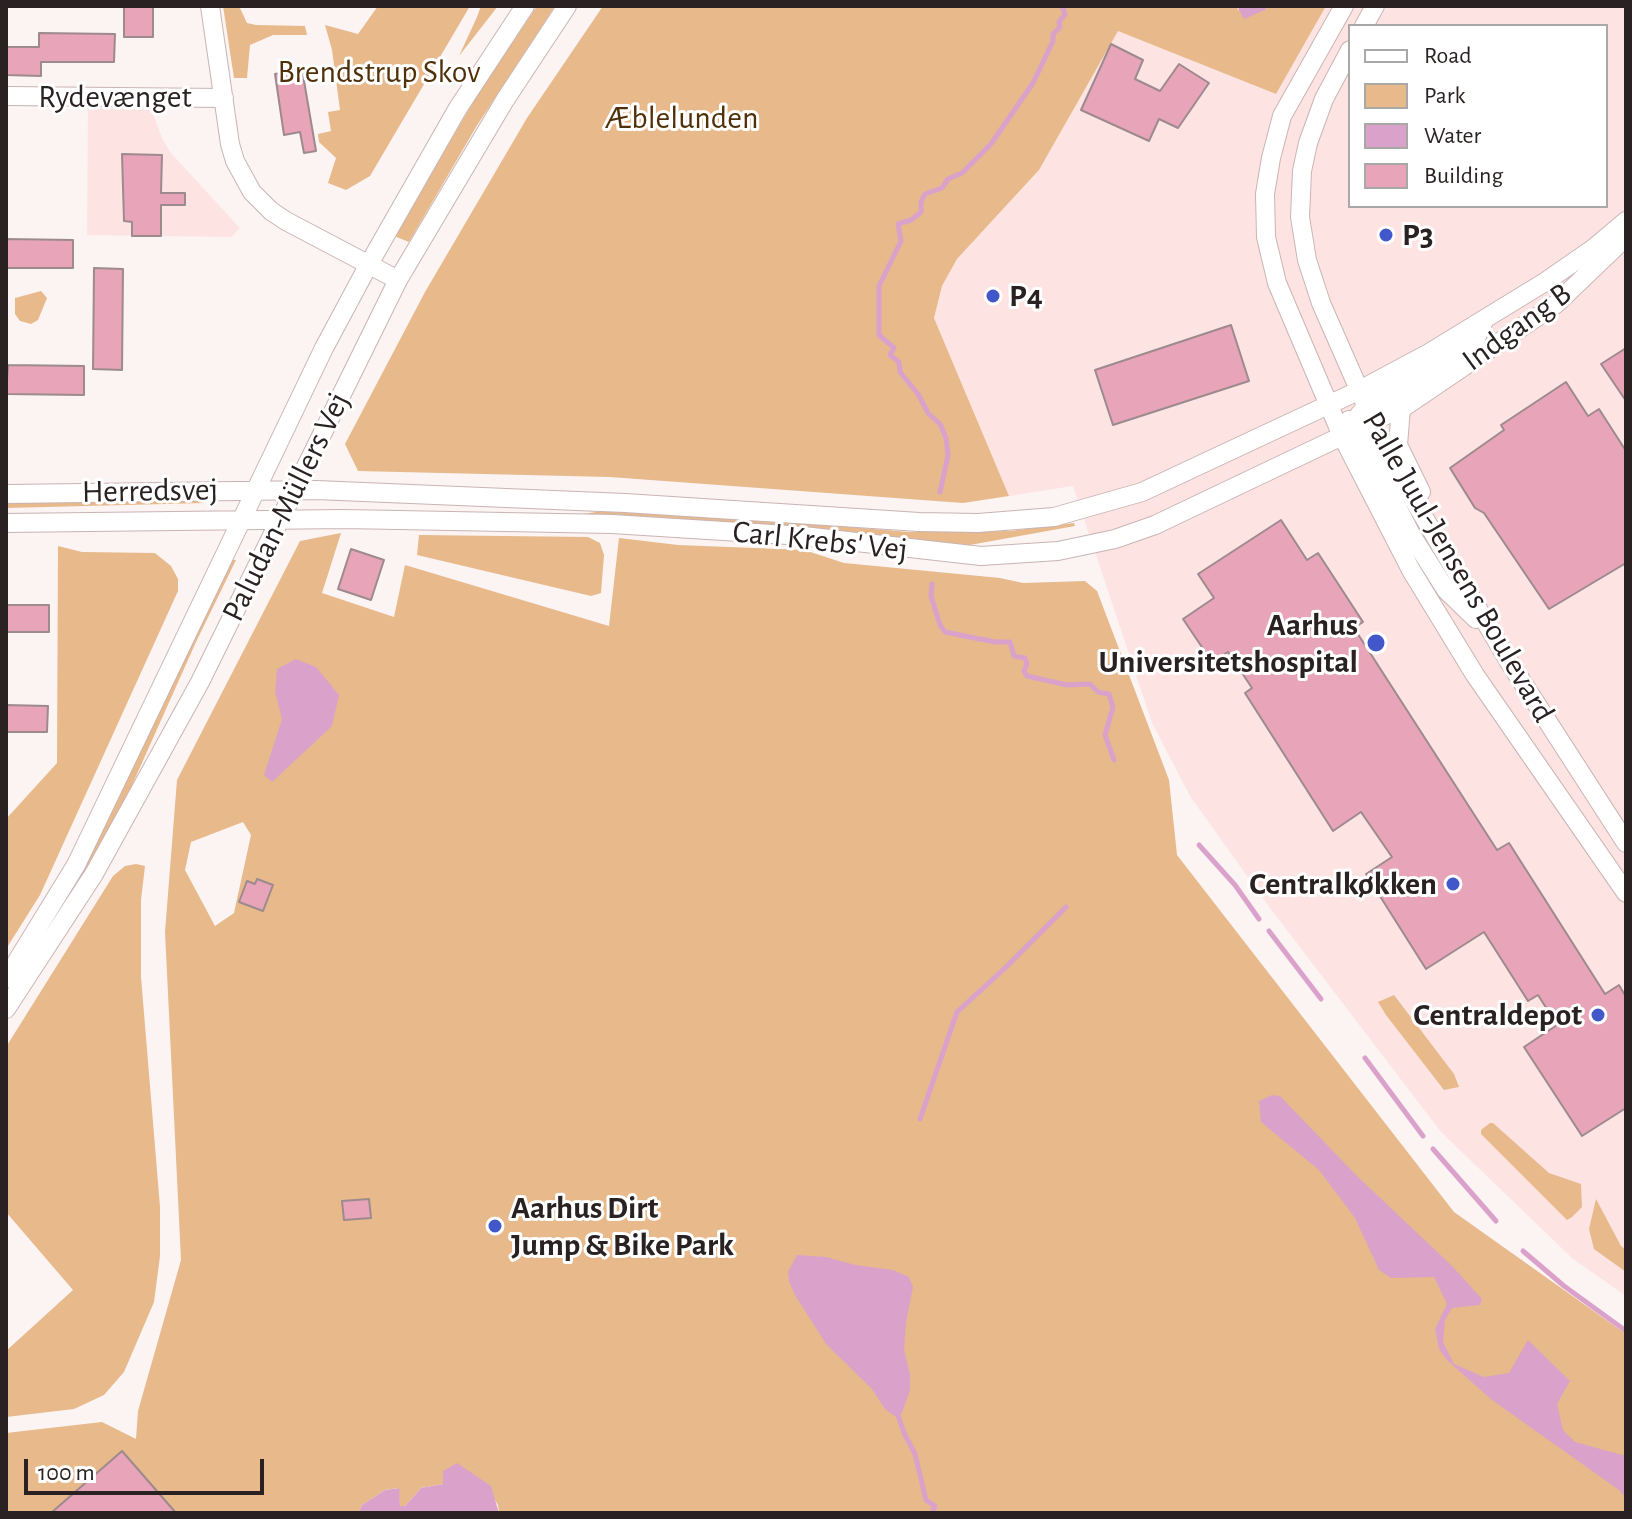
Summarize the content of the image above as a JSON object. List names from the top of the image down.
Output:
{
  "streets": {
    "street": [
      "Rydevænget",
      "Indgang B",
      "Herredsvej",
      "Paludan-Müllers Vej",
      "Carl Krebs' Vej",
      "Palle Juul-Jensens Boulevard"
    ]
  },
  "crossings": [
    ["Rydevænget", "Paludan-Müllers Vej"],
    ["Indgang B", "Carl Krebs' Vej"],
    ["Indgang B", "Palle Juul-Jensens Boulevard"],
    ["Herredsvej", "Paludan-Müllers Vej"],
    ["Herredsvej", "Carl Krebs' Vej"],
    ["Paludan-Müllers Vej", "Carl Krebs' Vej"],
    ["Carl Krebs' Vej", "Palle Juul-Jensens Boulevard"]
  ],
  "parks": ["Brendstrup Skov", "Æblelunden"],
  "places": [
    "P3",
    "P4",
    "Aarhus Universitetshospital",
    "Centralkøkken",
    "Centraldepot",
    "Aarhus Dirt Jump & Bike Park"
  ],
  "legend": [
    "Road",
    "Park",
    "Water",
    "Building"
  ],
  "scale_bar": "100 m"
}
